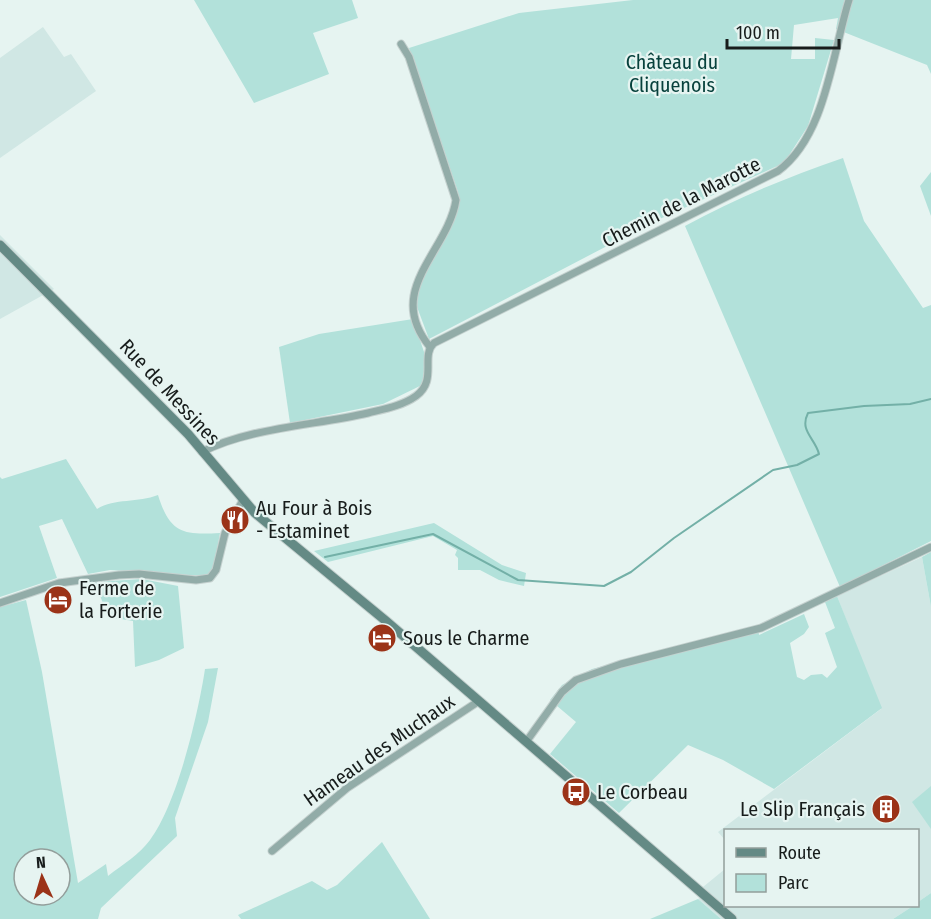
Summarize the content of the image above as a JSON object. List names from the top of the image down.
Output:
{
  "streets": {
    "main road": ["Rue de Messines"],
    "street": ["Chemin de la Marotte", "Hameau des Muchaux"]
  },
  "crossings": [
    ["Rue de Messines", "Hameau des Muchaux"]
  ],
  "parks": ["Château du Cliquenois"],
  "places": {
    "restaurant": ["Au Four à Bois - Estaminet"],
    "hotel": ["Ferme de la Forterie", "Sous le Charme"],
    "bus stop": ["Le Corbeau"],
    "building": ["Le Slip Français"]
  },
  "legend": ["Route", "Parc"],
  "scale_bar": "100 m",
  "north": "top"
}
